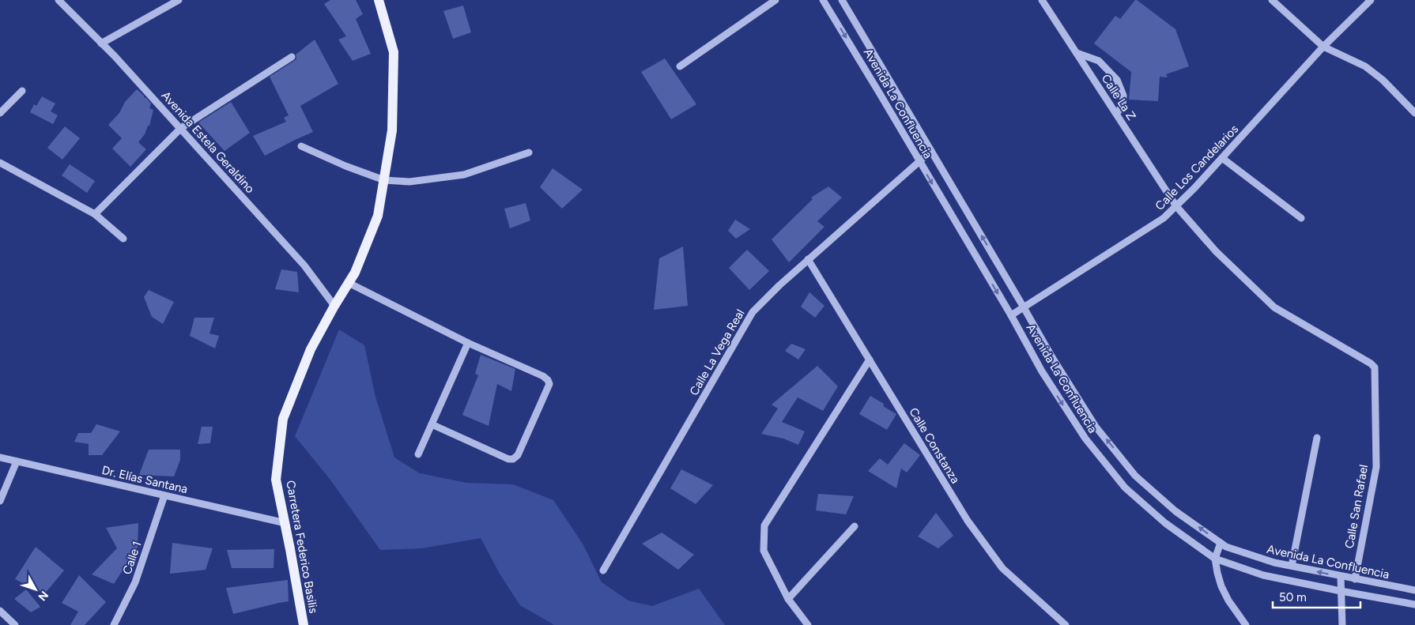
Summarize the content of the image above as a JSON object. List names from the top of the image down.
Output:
{
  "streets": {
    "main road": ["Carretera Federico Basilis"],
    "street": [
      "Calle La Z",
      "Avenida La Confluencia",
      "Avenida Estela Geraldino",
      "Calle Los Candelarios",
      "Calle La Vega Real",
      "Calle Constanza",
      "Dr. Elías Santana",
      "Calle San Rafael",
      "Calle 1"
    ]
  },
  "crossings": [
    ["Calle La Z", "Calle Los Candelarios"],
    ["Calle La Z", "Calle San Rafael"],
    ["Avenida La Confluencia", "Calle Los Candelarios"],
    ["Avenida La Confluencia", "Calle La Vega Real"],
    ["Avenida La Confluencia", "Calle San Rafael"],
    ["Avenida Estela Geraldino", "Carretera Federico Basilis"],
    ["Calle La Vega Real", "Calle Constanza"],
    ["Dr. Elías Santana", "Carretera Federico Basilis"],
    ["Dr. Elías Santana", "Calle 1"]
  ],
  "scale_bar": "50 m",
  "north": "bottom right"
}
